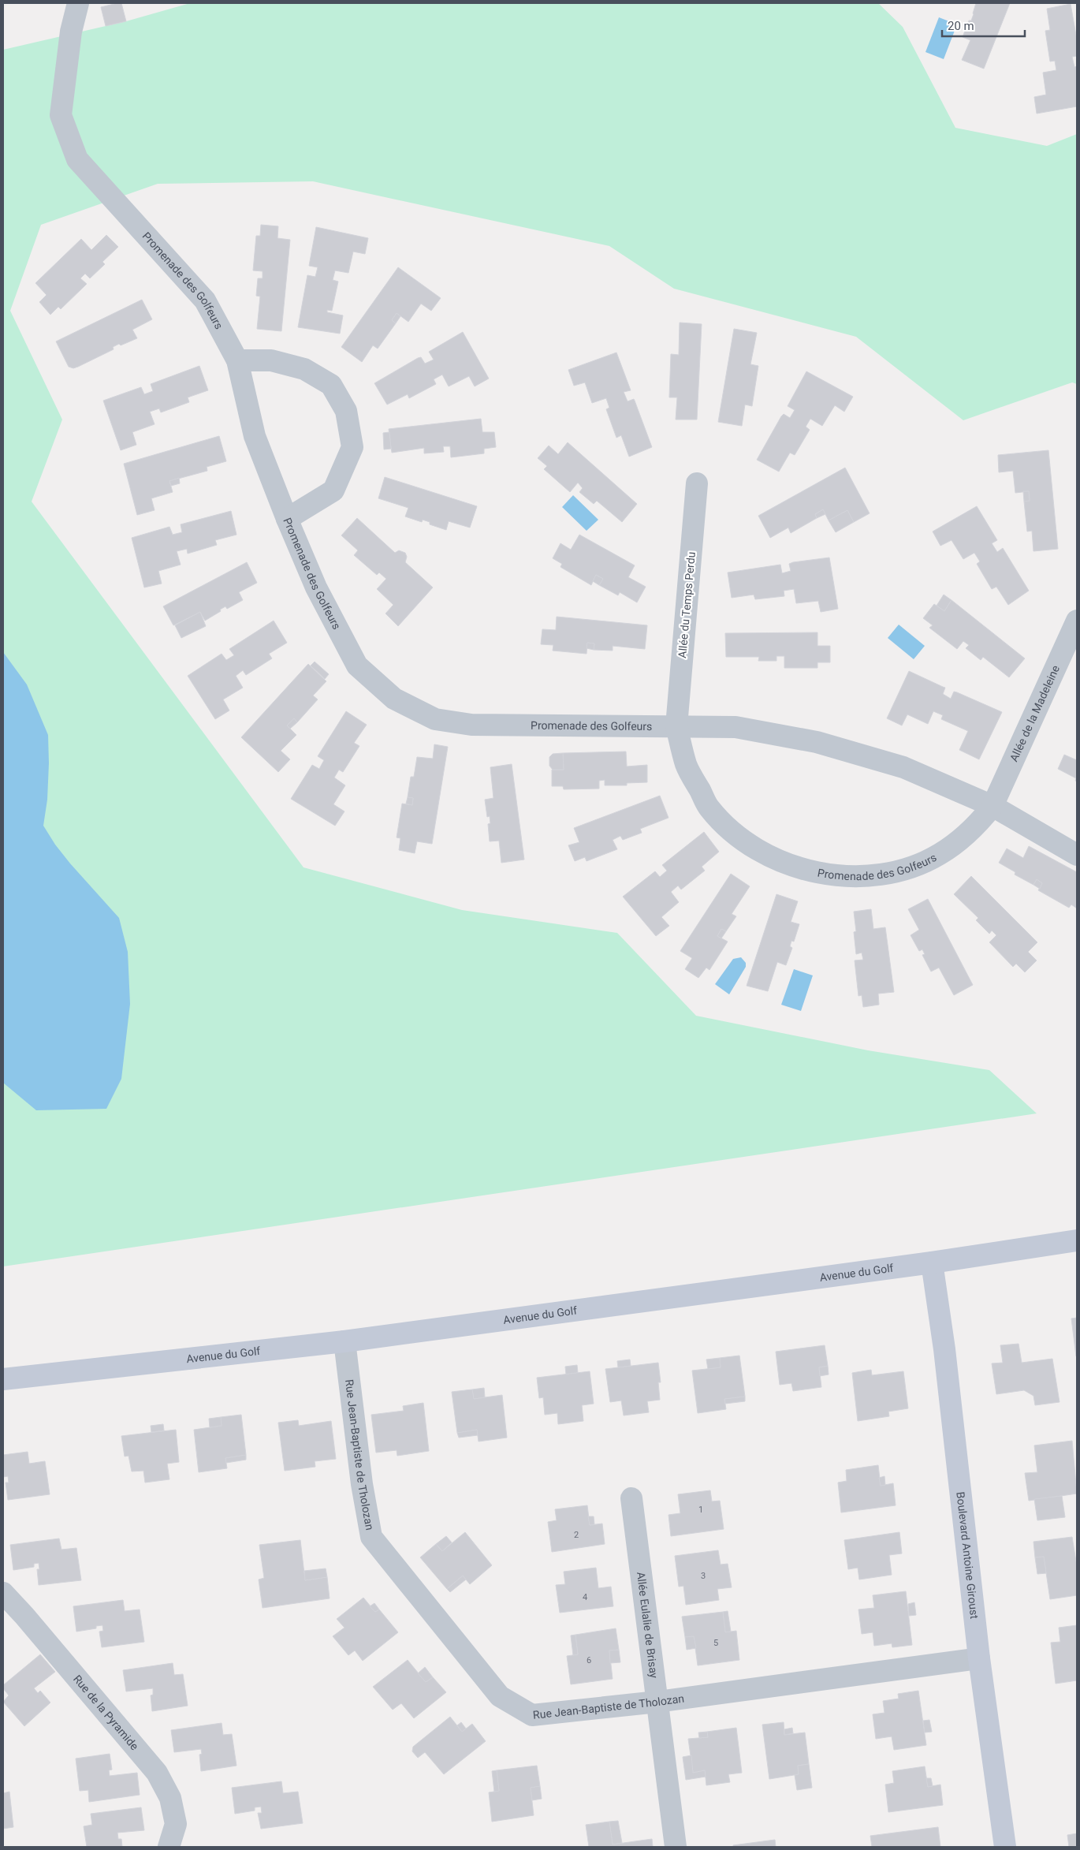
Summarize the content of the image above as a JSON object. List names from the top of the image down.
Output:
{
  "streets": {
    "street": [
      "Promenade des Golfeurs",
      "Allée du Temps Perdu",
      "Allée de la Madeleine",
      "Avenue du Golf",
      "Rue Jean-Baptiste de Tholozan",
      "Boulevard Antoine Giroust",
      "Allée Eulalie de Brisay",
      "Rue de la Pyramide"
    ]
  },
  "crossings": [
    ["Promenade des Golfeurs", "Allée du Temps Perdu"],
    ["Promenade des Golfeurs", "Allée de la Madeleine"],
    ["Avenue du Golf", "Rue Jean-Baptiste de Tholozan"],
    ["Avenue du Golf", "Boulevard Antoine Giroust"],
    ["Rue Jean-Baptiste de Tholozan", "Boulevard Antoine Giroust"],
    ["Rue Jean-Baptiste de Tholozan", "Allée Eulalie de Brisay"]
  ],
  "house_numbers": [
    "1",
    "2",
    "3",
    "4",
    "5",
    "6"
  ],
  "scale_bar": "20 m"
}
